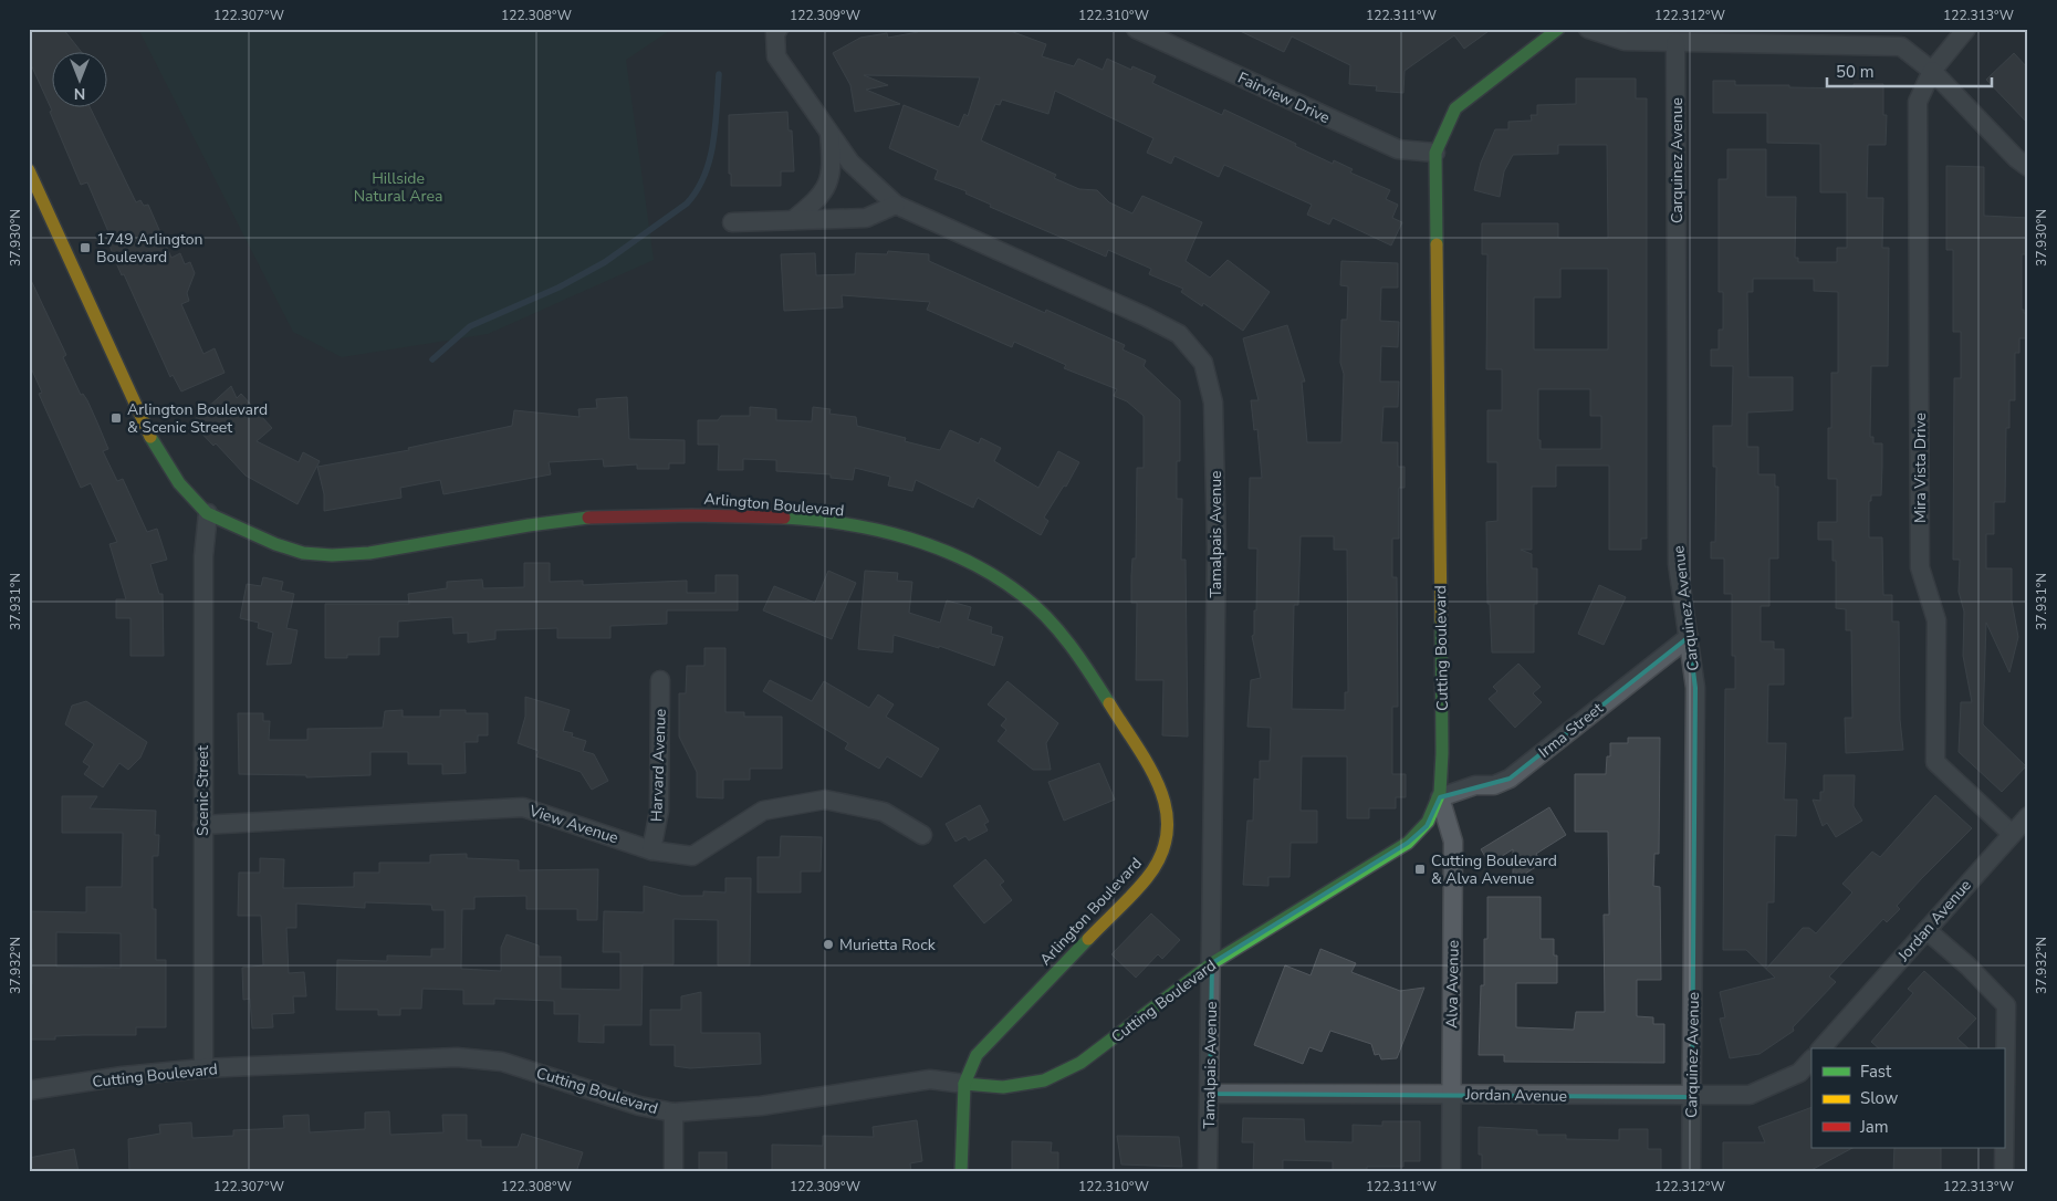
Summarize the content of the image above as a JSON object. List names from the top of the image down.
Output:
{
  "streets": {
    "main road": ["Arlington Boulevard", "Cutting Boulevard"],
    "street": [
      "Fairview Drive",
      "Carquinez Avenue",
      "Mira Vista Drive",
      "Tamalpais Avenue",
      "Irma Street",
      "Harvard Avenue",
      "Scenic Street",
      "View Avenue",
      "Jordan Avenue",
      "Alva Avenue"
    ]
  },
  "crossings": [
    ["Fairview Drive", "Cutting Boulevard"],
    ["Carquinez Avenue", "Irma Street"],
    ["Carquinez Avenue", "Jordan Avenue"],
    ["Mira Vista Drive", "Jordan Avenue"],
    ["Arlington Boulevard", "Cutting Boulevard"],
    ["Arlington Boulevard", "Scenic Street"],
    ["Tamalpais Avenue", "Cutting Boulevard"],
    ["Tamalpais Avenue", "Jordan Avenue"],
    ["Cutting Boulevard", "Irma Street"],
    ["Cutting Boulevard", "Scenic Street"],
    ["Cutting Boulevard", "Alva Avenue"],
    ["Irma Street", "Alva Avenue"],
    ["Harvard Avenue", "View Avenue"],
    ["Scenic Street", "View Avenue"],
    ["Jordan Avenue", "Alva Avenue"]
  ],
  "parks": ["Hillside Natural Area"],
  "places": {
    "transit": ["1749 Arlington Boulevard", "Arlington Boulevard & Scenic Street", "Cutting Boulevard & Alva Avenue"],
    "other": ["Murietta Rock"]
  },
  "legend": ["Fast", "Slow", "Jam"],
  "scale_bar": "50 m",
  "north": "bottom",
  "coordinates": [
    "122.307°W",
    "122.308°W",
    "122.309°W",
    "122.310°W",
    "122.311°W",
    "122.312°W",
    "122.313°W",
    "37.930°N",
    "37.931°N",
    "37.932°N"
  ]
}
